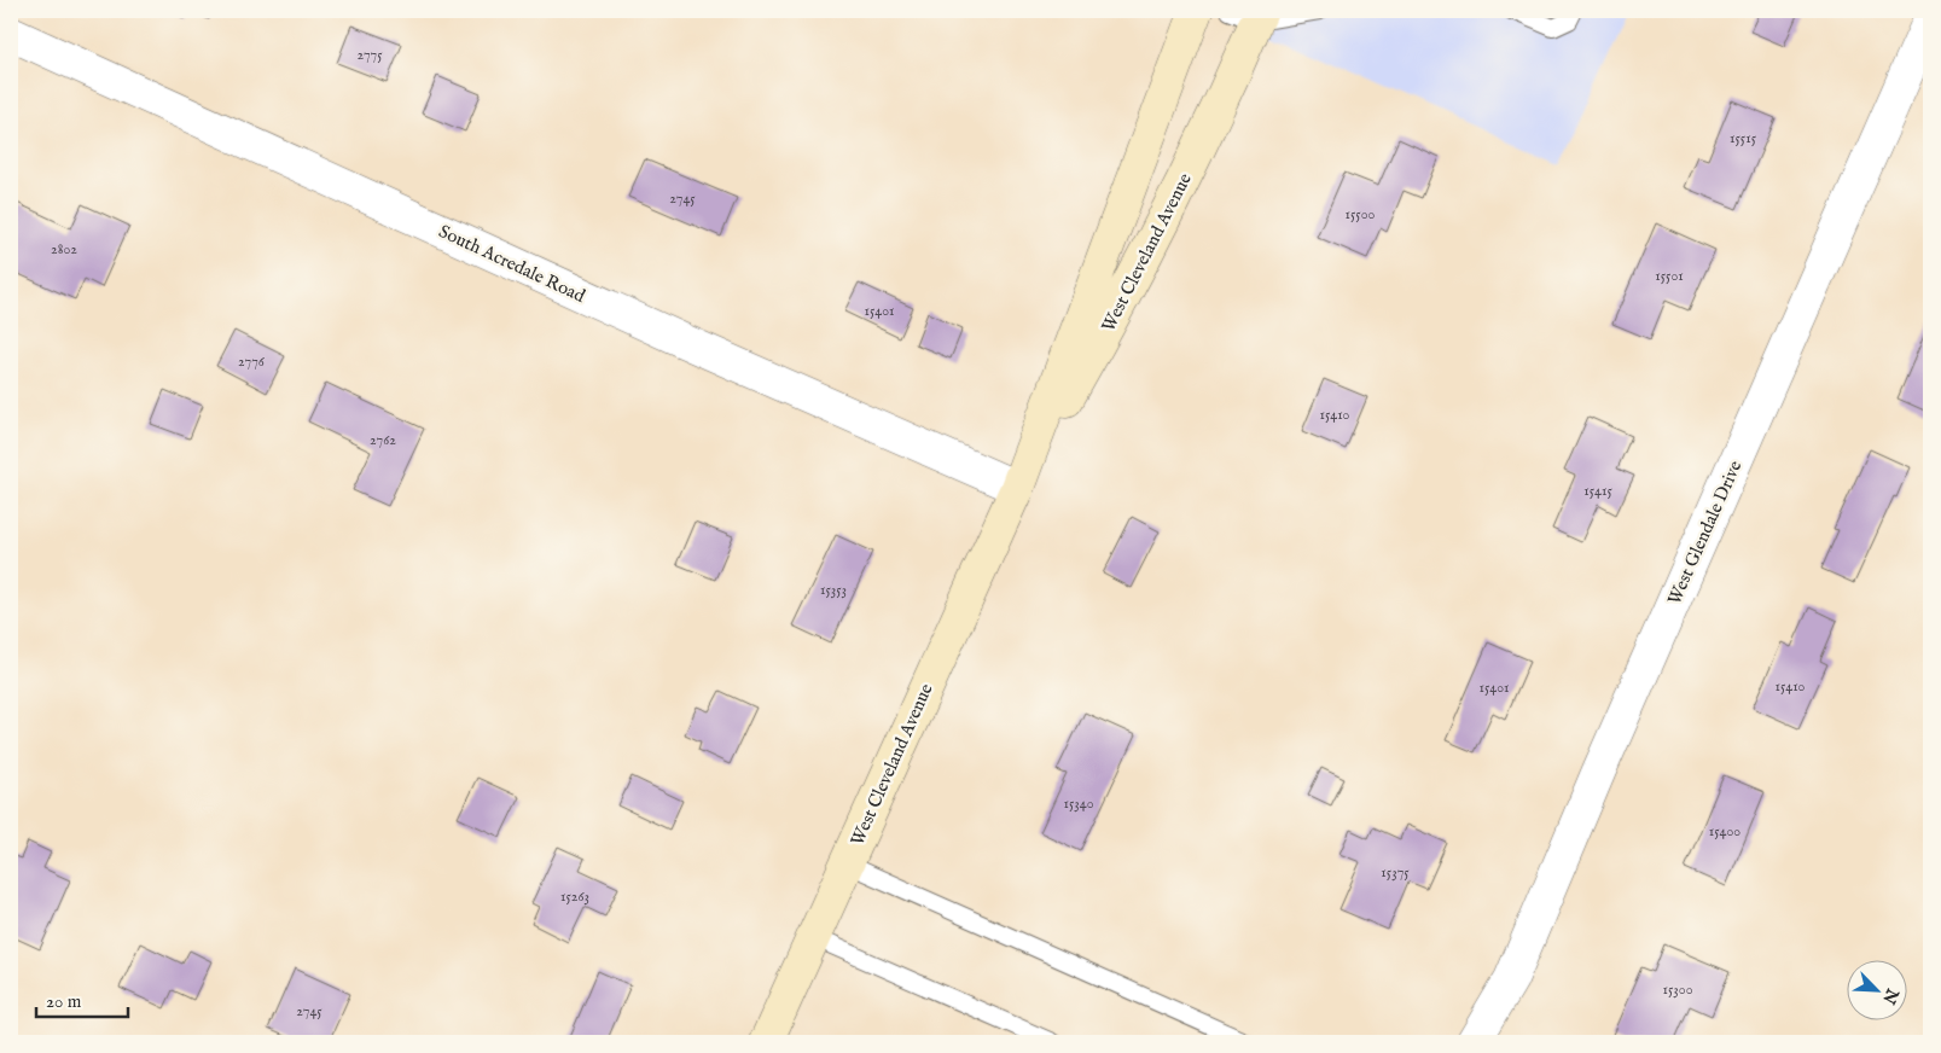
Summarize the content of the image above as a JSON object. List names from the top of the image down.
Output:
{
  "streets": {
    "main road": ["West Cleveland Avenue"],
    "street": ["South Acredale Road", "West Glendale Drive"]
  },
  "crossings": [
    ["West Cleveland Avenue", "South Acredale Road"]
  ],
  "house_numbers": [
    "2775",
    "15515",
    "2745",
    "15500",
    "2802",
    "15501",
    "15401",
    "2776",
    "15410",
    "2762",
    "15415",
    "15353",
    "15410",
    "15401",
    "15340",
    "15400",
    "15375",
    "15263",
    "15300",
    "2745"
  ],
  "scale_bar": "20 m",
  "north": "bottom right"
}
